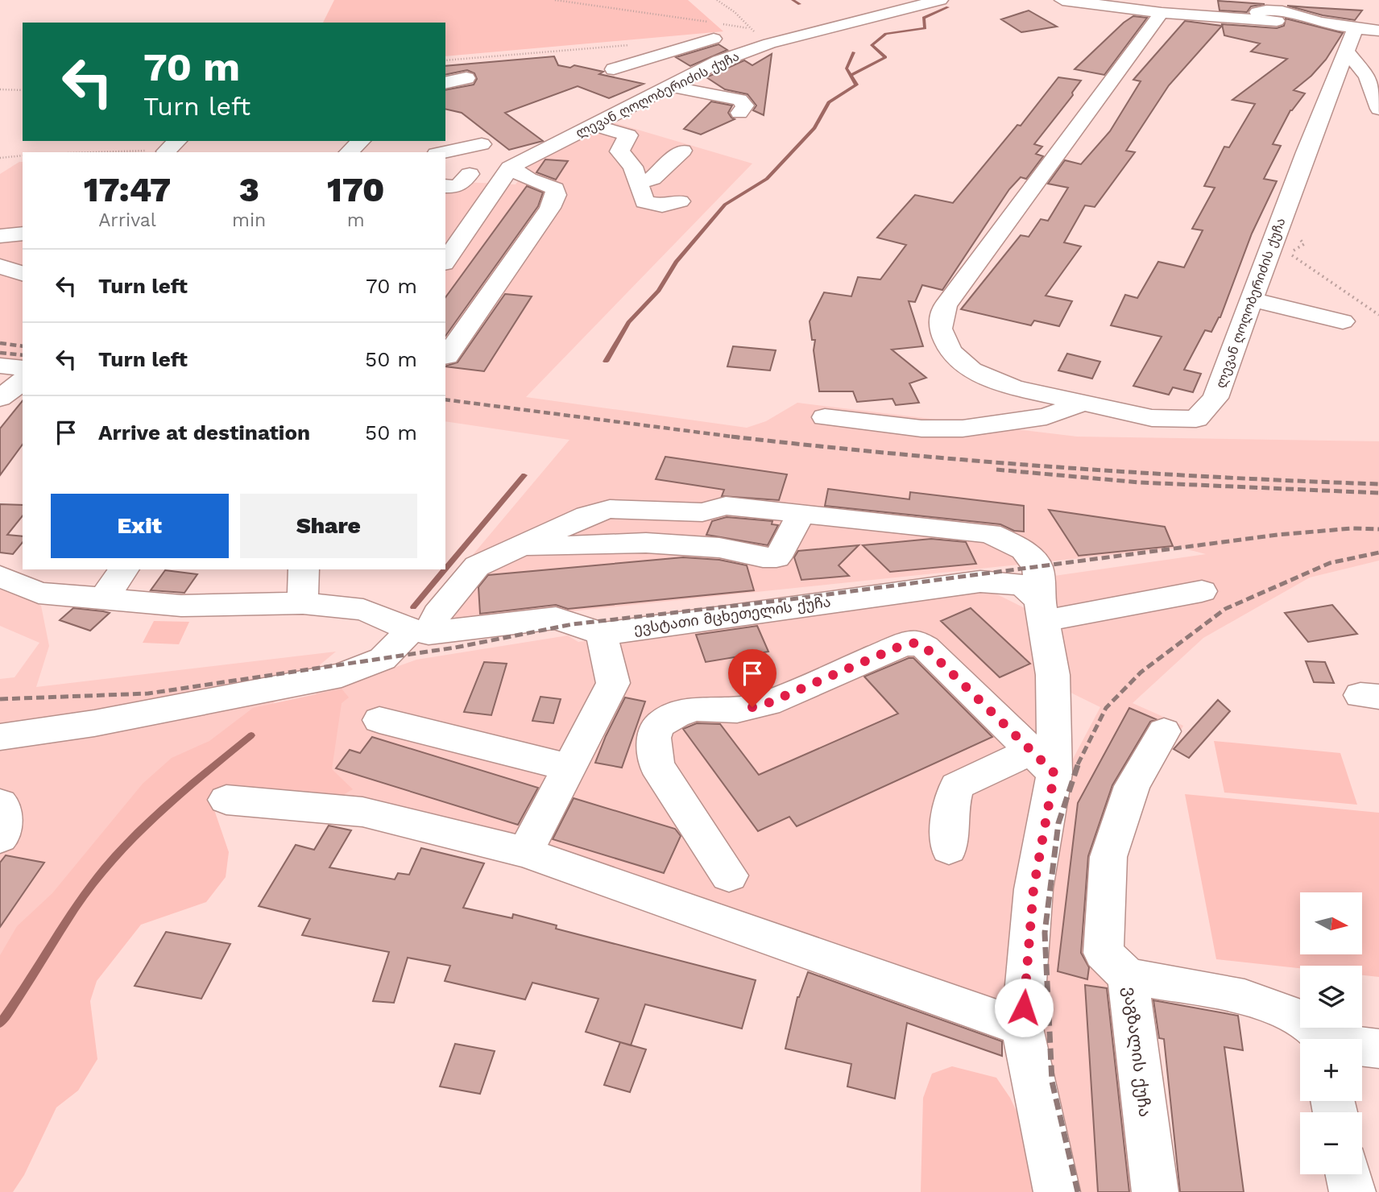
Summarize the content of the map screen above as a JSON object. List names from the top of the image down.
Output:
{
  "streets": {
    "street": ["ლევან ღოღობერიძის ქუჩა", "ევსტათი მცხეთელის ქუჩა", "ვაგზალის ქუჩა"]
  },
  "north": "right",
  "page": {
    "turn": ["70 m", "Turn left"],
    "eta": [
      "17:47",
      "Arrival",
      "3",
      "min",
      "170",
      "m"
    ],
    "list": [
      {
        "name": "Turn left",
        "value": "70 m"
      },
      {
        "name": "Turn left",
        "value": "50 m"
      },
      {
        "name": "Arrive at destination",
        "value": "50 m"
      }
    ],
    "buttons": ["Exit", "Share"],
    "map_buttons": ["+", "−"]
  }
}
